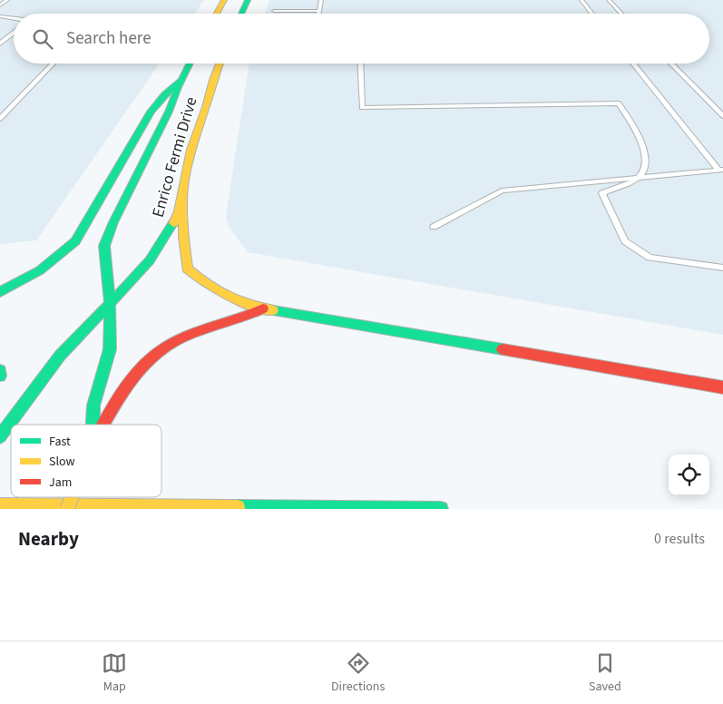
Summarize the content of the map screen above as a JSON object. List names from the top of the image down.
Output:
{
  "streets": {
    "main road": ["Enrico Fermi Drive"]
  },
  "legend": ["Fast", "Slow", "Jam"],
  "page": {
    "search": "Search here",
    "heading": ["Nearby", "0 results"],
    "nav": ["Map", "Directions", "Saved"]
  }
}
